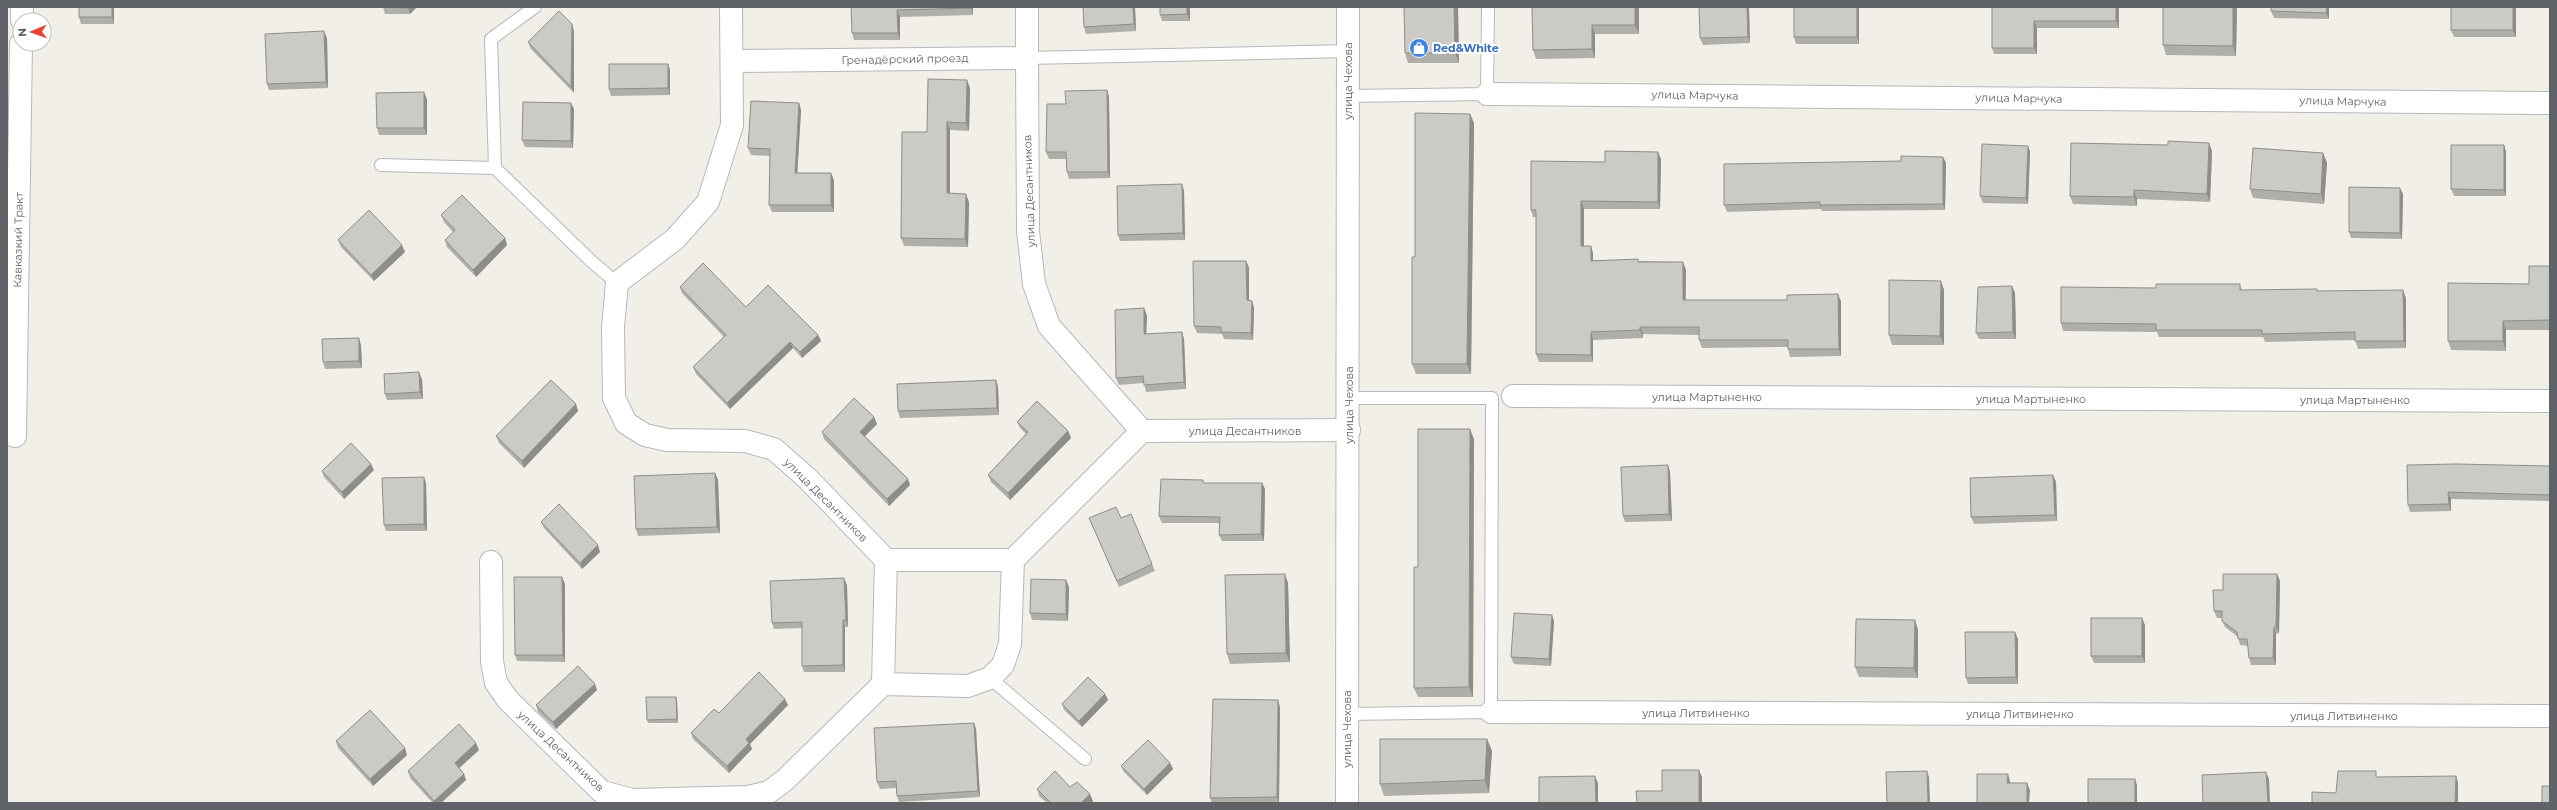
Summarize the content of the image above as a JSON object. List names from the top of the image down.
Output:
{
  "streets": {
    "street": [
      "Гренадёрский проезд",
      "улица Чехова",
      "улица Марчука",
      "улица Десантников",
      "Кавказкий Тракт",
      "улица Мартыненко",
      "улица Литвиненко"
    ]
  },
  "crossings": [
    ["Гренадёрский проезд", "улица Десантников"],
    ["улица Чехова", "улица Десантников"]
  ],
  "places": {
    "shop": ["Red&White"]
  },
  "north": "left"
}
